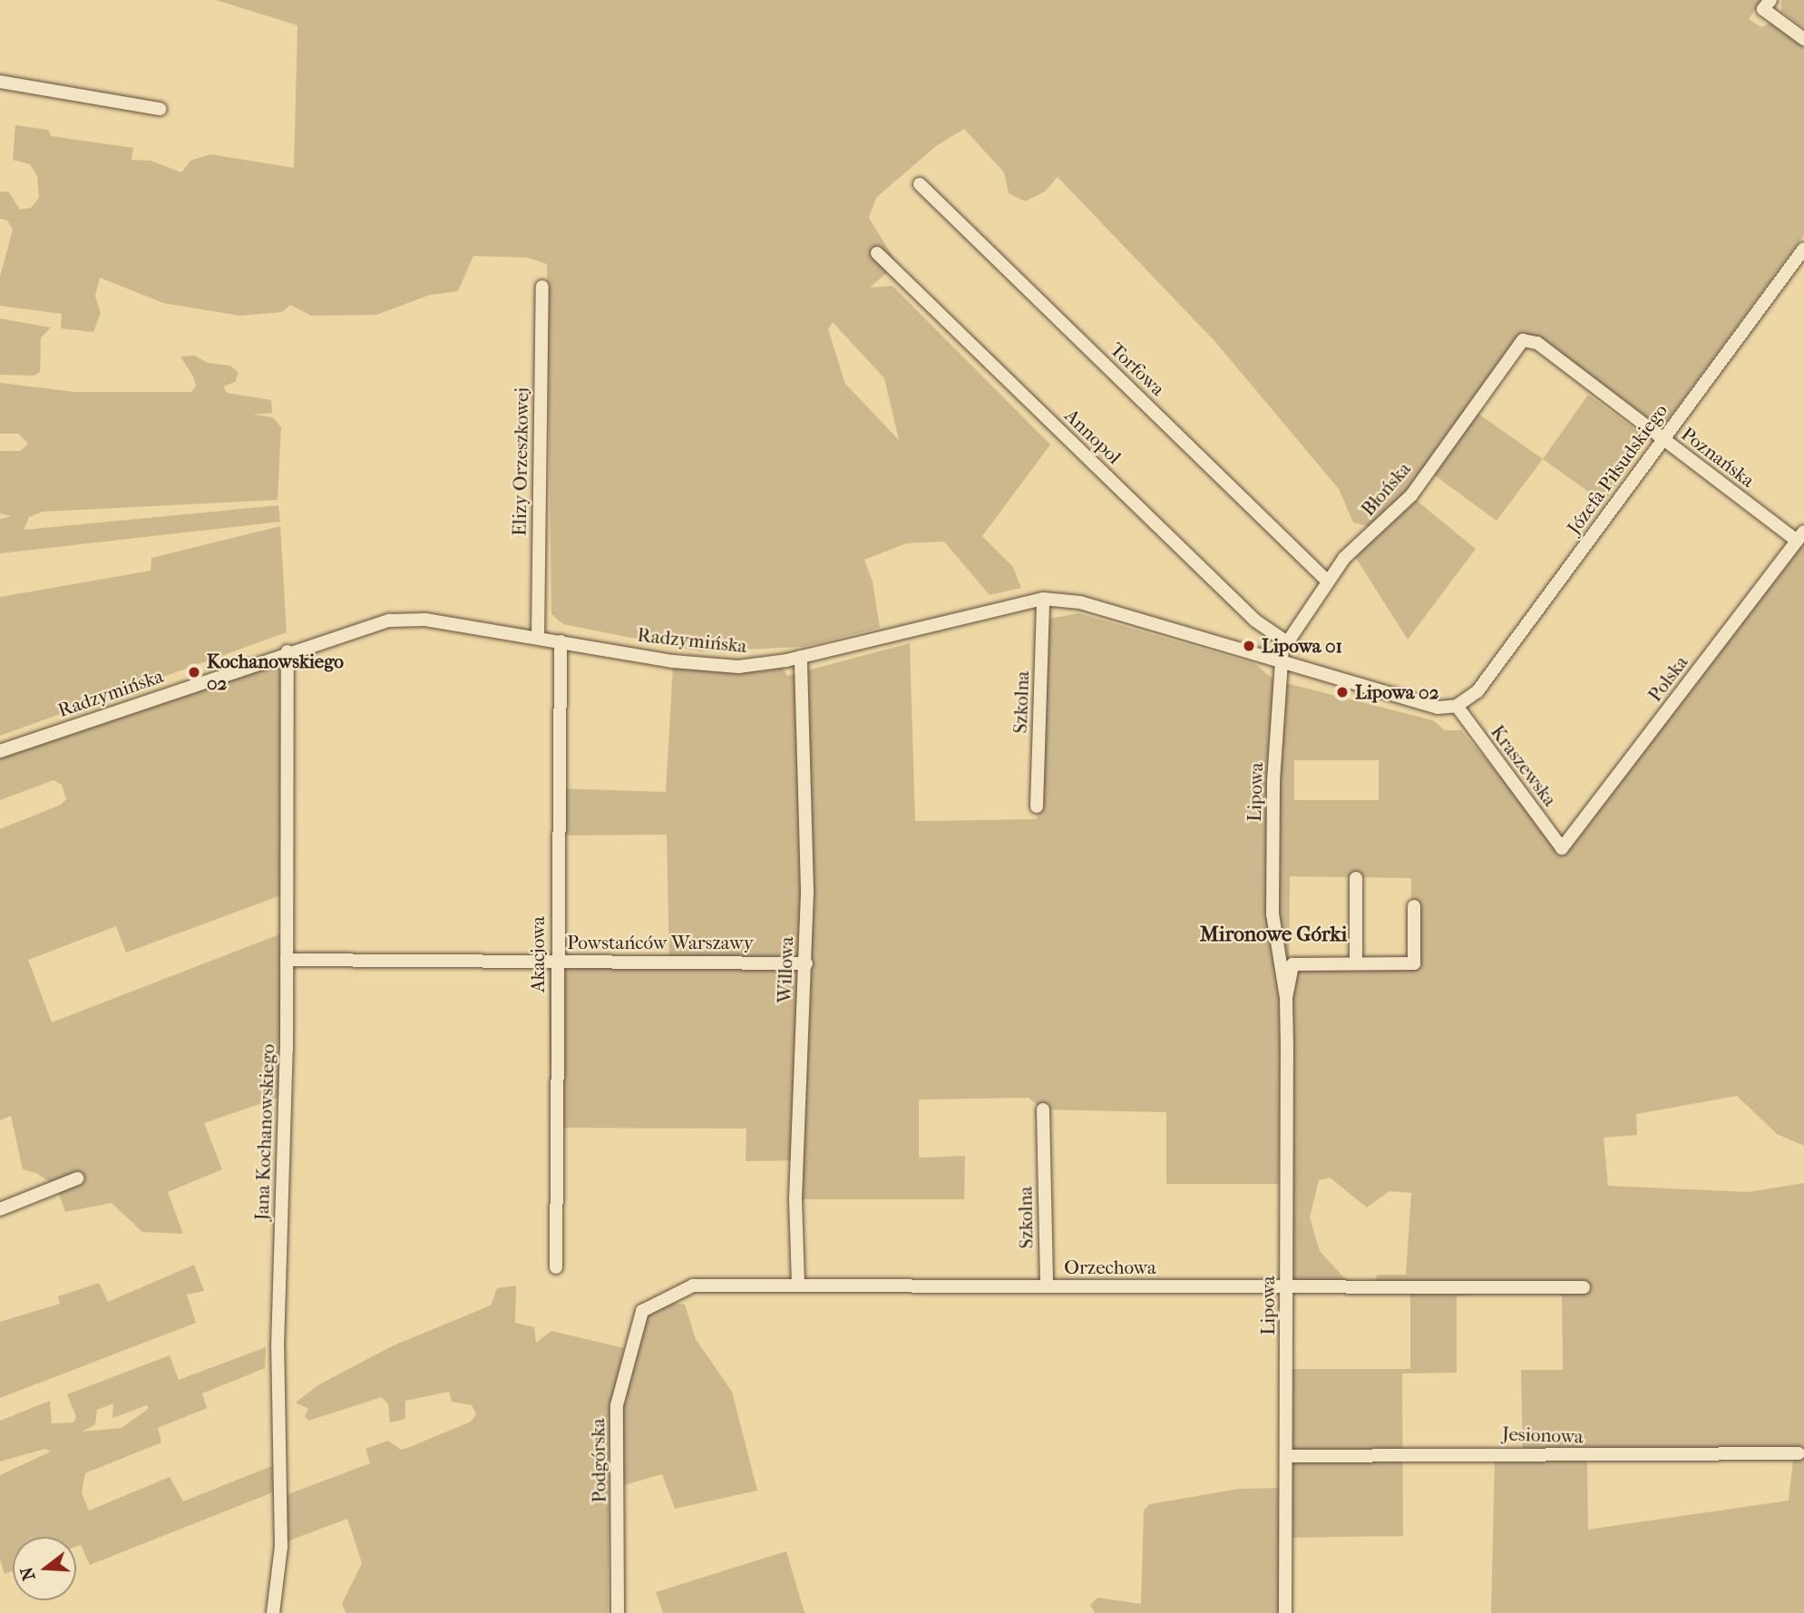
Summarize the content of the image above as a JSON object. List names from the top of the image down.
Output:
{
  "streets": {
    "street": [
      "Torfowa",
      "Annopol",
      "Poznańska",
      "Elizy Orzeszkowej",
      "Józefa Piłsudskiego",
      "Błońska",
      "Radzymińska",
      "Polska",
      "Szkolna",
      "Kraszewska",
      "Lipowa",
      "Powstańców Warszawy",
      "Akacjowa",
      "Willowa",
      "Jana Kochanowskiego",
      "Orzechowa",
      "Jesionowa",
      "Podgórska"
    ]
  },
  "crossings": [
    ["Torfowa", "Błońska"],
    ["Annopol", "Błońska"],
    ["Poznańska", "Józefa Piłsudskiego"],
    ["Poznańska", "Błońska"],
    ["Poznańska", "Polska"],
    ["Elizy Orzeszkowej", "Radzymińska"],
    ["Józefa Piłsudskiego", "Radzymińska"],
    ["Józefa Piłsudskiego", "Kraszewska"],
    ["Błońska", "Radzymińska"],
    ["Błońska", "Lipowa"],
    ["Radzymińska", "Szkolna"],
    ["Radzymińska", "Kraszewska"],
    ["Radzymińska", "Lipowa"],
    ["Radzymińska", "Akacjowa"],
    ["Radzymińska", "Willowa"],
    ["Radzymińska", "Jana Kochanowskiego"],
    ["Polska", "Kraszewska"],
    ["Szkolna", "Orzechowa"],
    ["Lipowa", "Orzechowa"],
    ["Lipowa", "Jesionowa"],
    ["Powstańców Warszawy", "Akacjowa"],
    ["Powstańców Warszawy", "Willowa"],
    ["Powstańców Warszawy", "Jana Kochanowskiego"],
    ["Willowa", "Orzechowa"],
    ["Orzechowa", "Podgórska"]
  ],
  "districts": ["Mironowe Górki"],
  "places": ["Lipowa 01", "Kochanowskiego 02", "Lipowa 02"],
  "north": "left"
}
